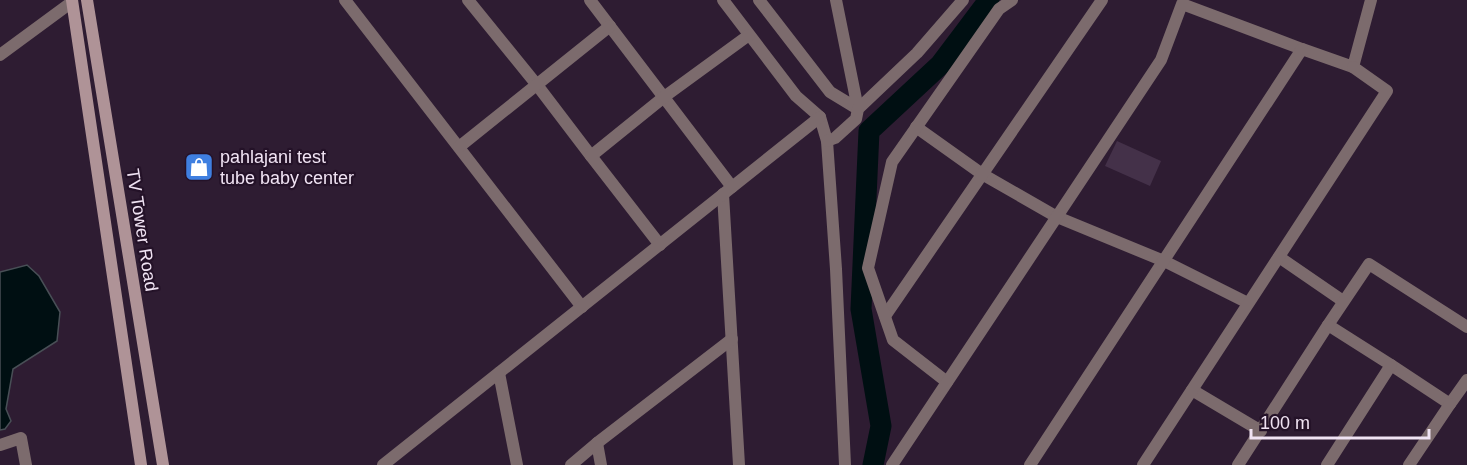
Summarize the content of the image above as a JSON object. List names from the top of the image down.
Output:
{
  "streets": {
    "main road": ["TV Tower Road"]
  },
  "places": {
    "shop": ["pahlajani test tube baby center"]
  },
  "scale_bar": "100 m"
}
